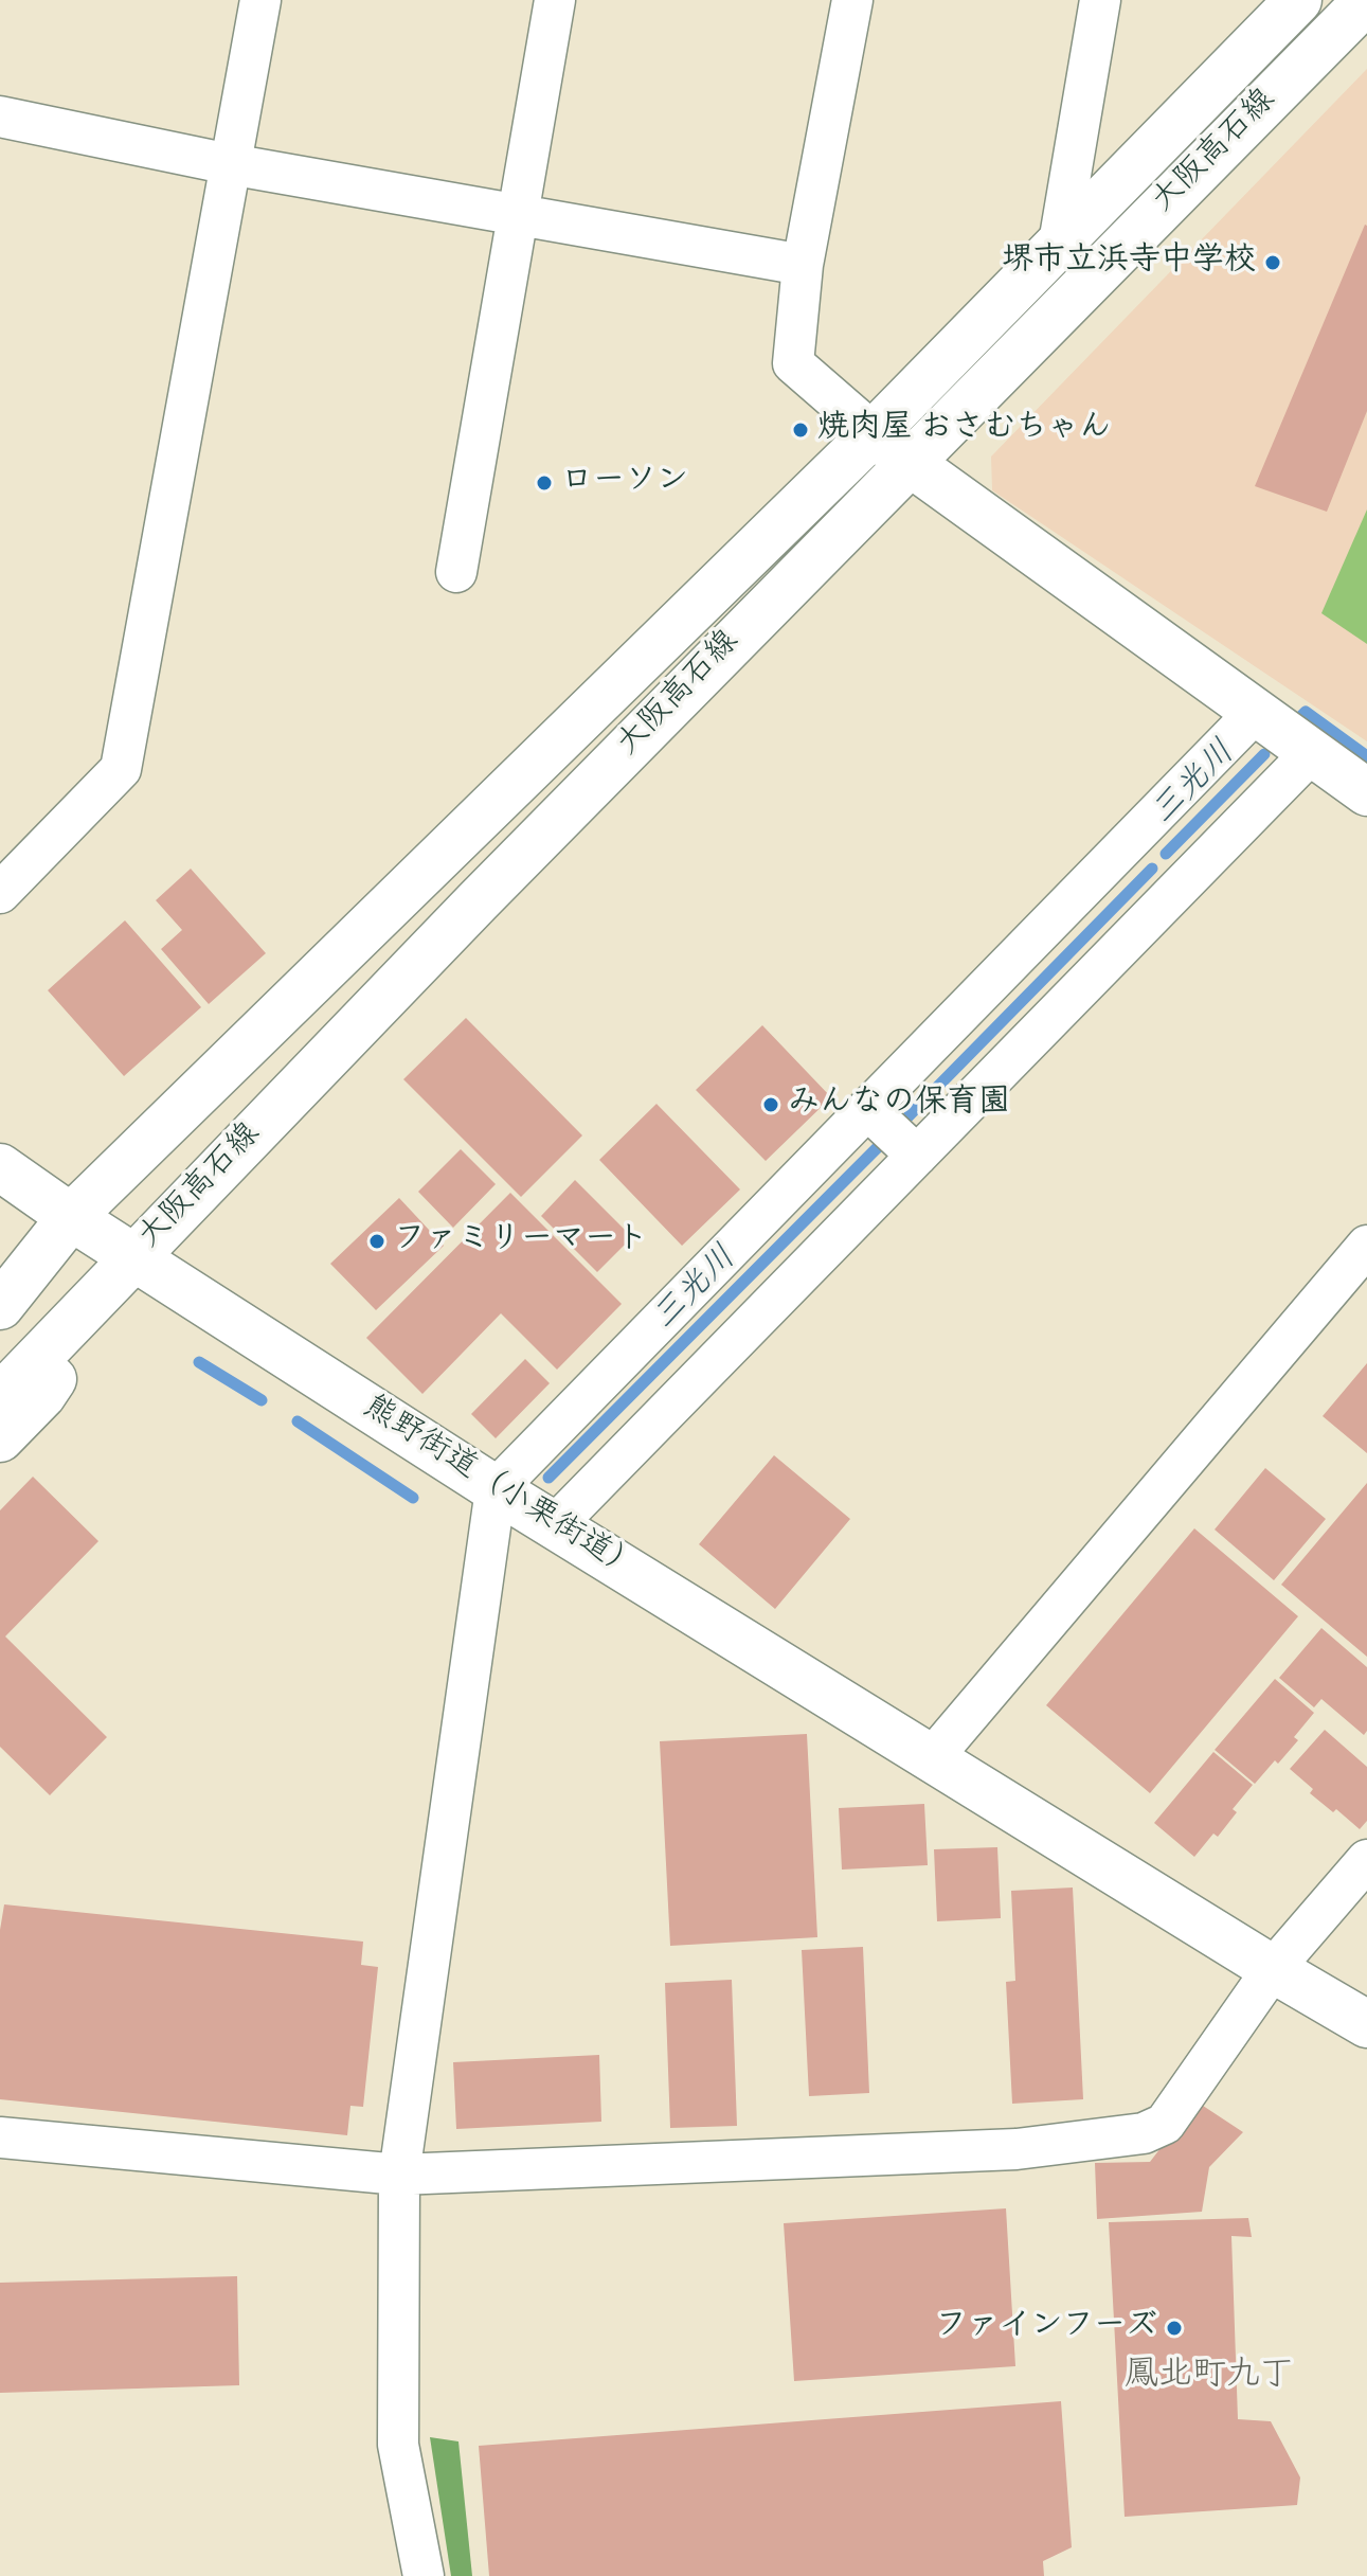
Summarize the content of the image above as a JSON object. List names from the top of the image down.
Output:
{
  "streets": {
    "main road": ["大阪高石線", "熊野街道（小栗街道）"]
  },
  "crossings": [
    ["大阪高石線", "熊野街道（小栗街道）"]
  ],
  "districts": ["鳳北町九丁"],
  "water": ["三光川"],
  "places": [
    "堺市立浜寺中学校",
    "焼肉屋 おさむちゃん",
    "ローソン",
    "みんなの保育園",
    "ファミリーマート",
    "ファインフーズ"
  ]
}
